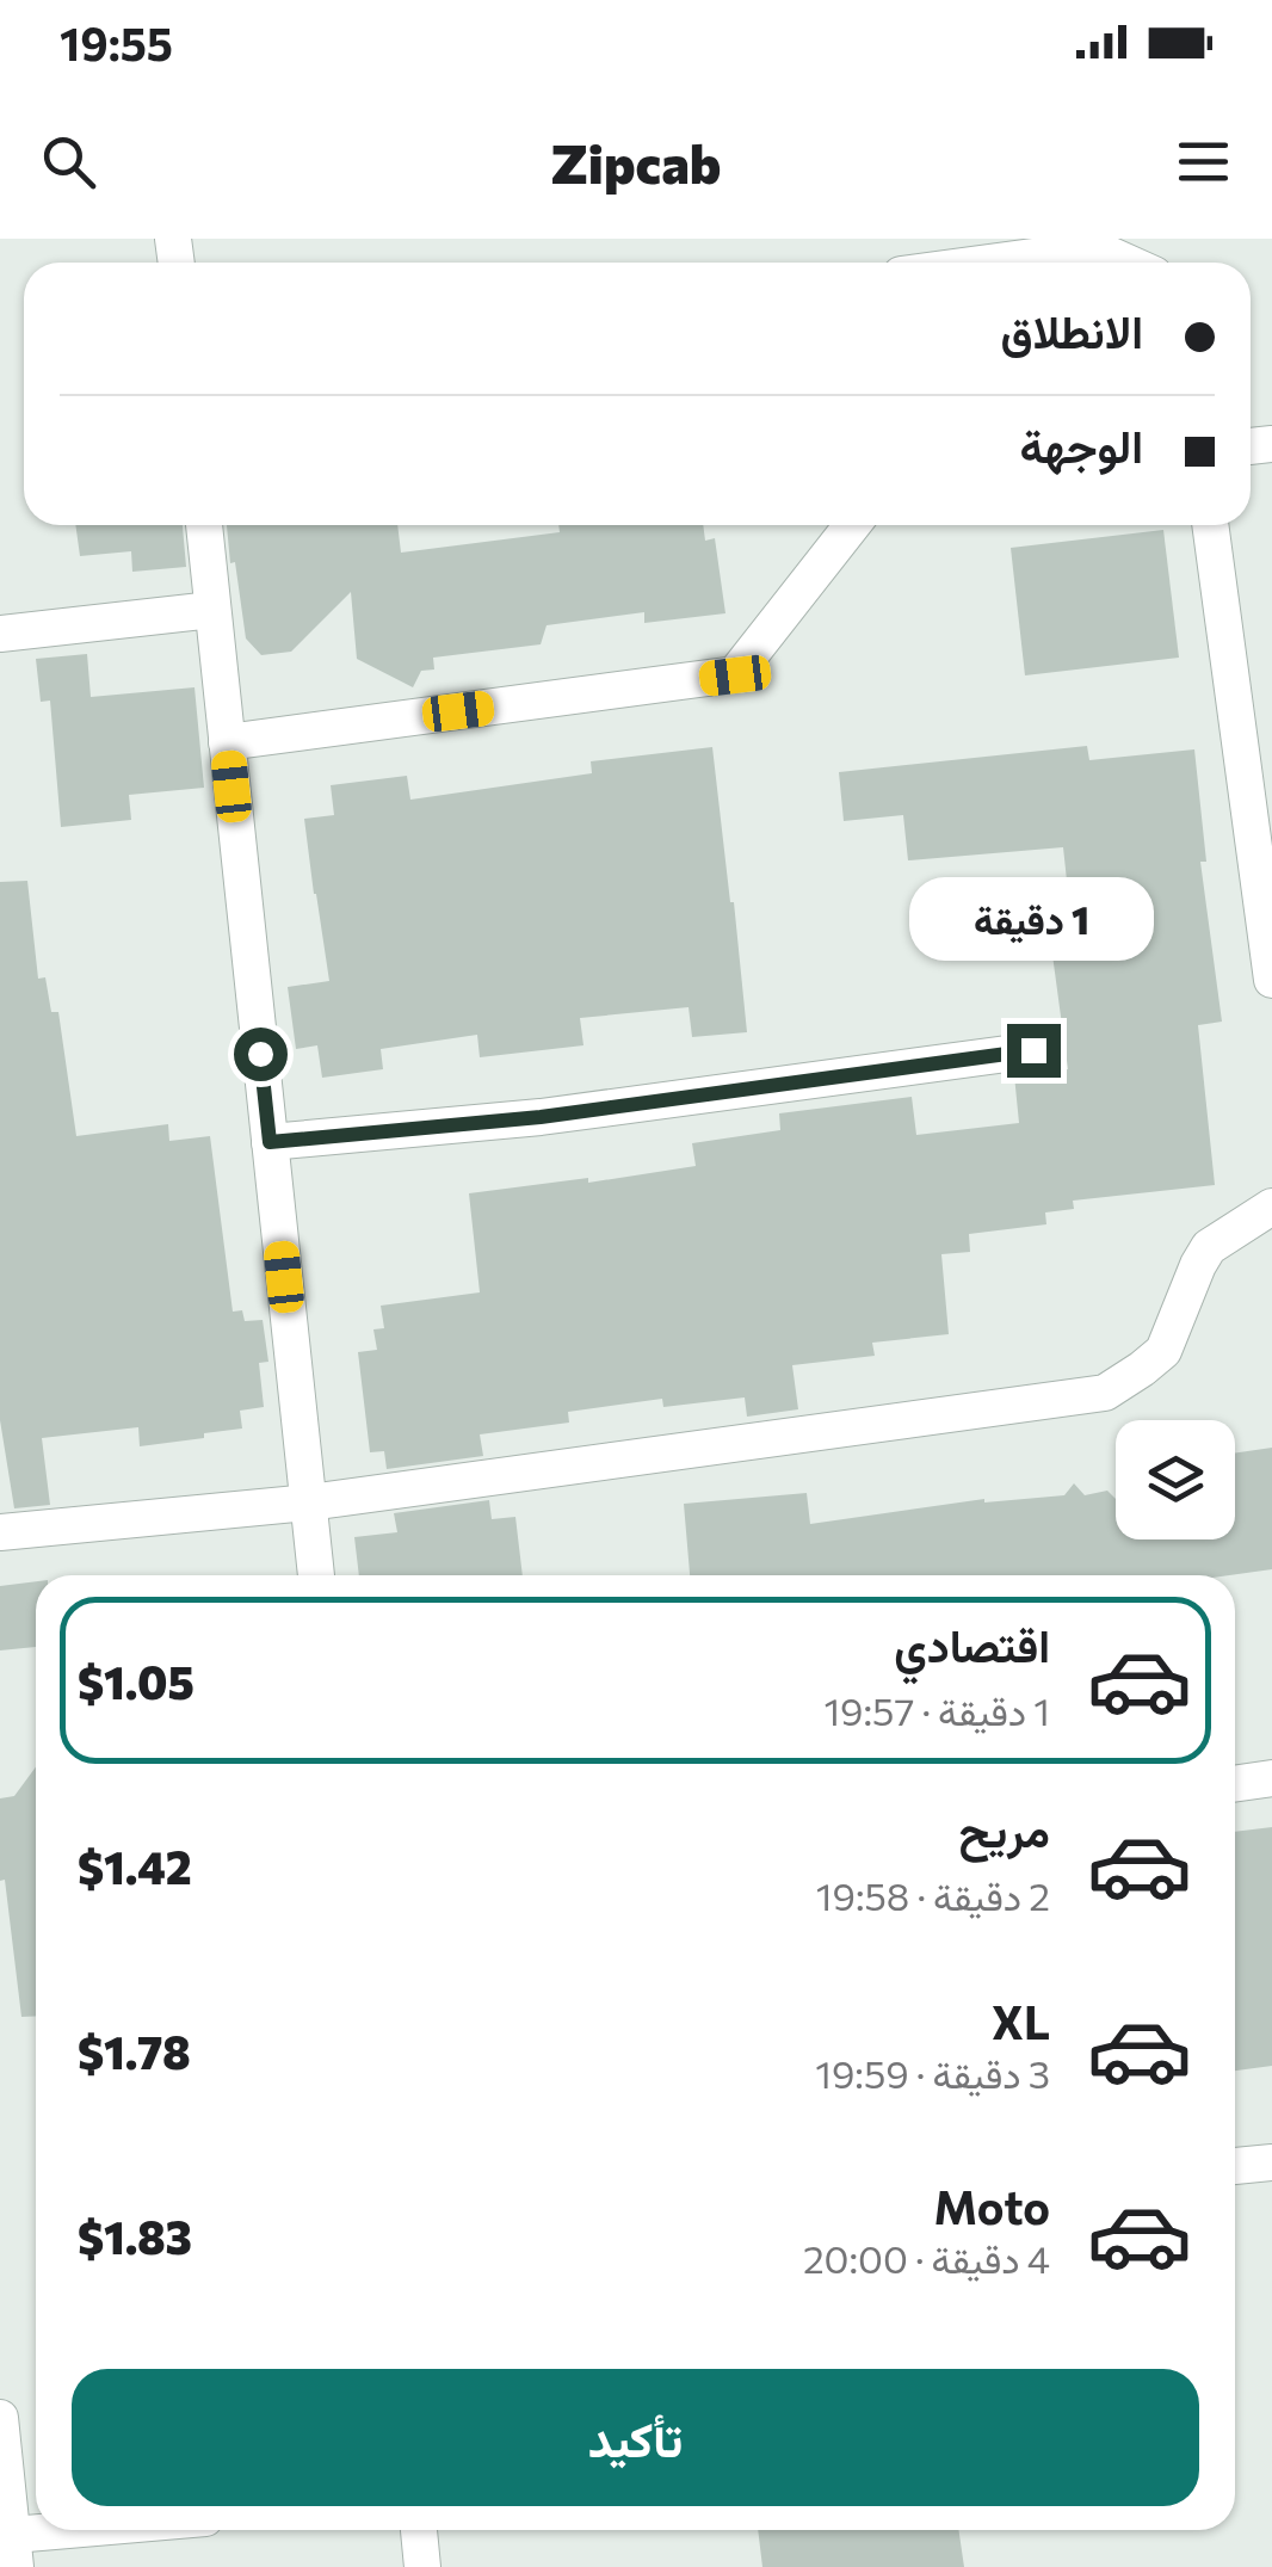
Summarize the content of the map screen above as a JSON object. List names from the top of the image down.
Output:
{
  "page": {
    "status": "19:55",
    "header": "Zipcab",
    "banner": ["الانطلاق", "الوجهة"],
    "bubble": "1 دقيقة",
    "list": [
      {
        "name": "اقتصادي",
        "note": "1 دقيقة · 19:57",
        "value": "$1.05"
      },
      {
        "name": "مريح",
        "note": "2 دقيقة · 19:58",
        "value": "$1.42"
      },
      {
        "name": "XL",
        "note": "3 دقيقة · 19:59",
        "value": "$1.78"
      },
      {
        "name": "Moto",
        "note": "4 دقيقة · 20:00",
        "value": "$1.83"
      }
    ],
    "buttons": "تأكيد"
  }
}
